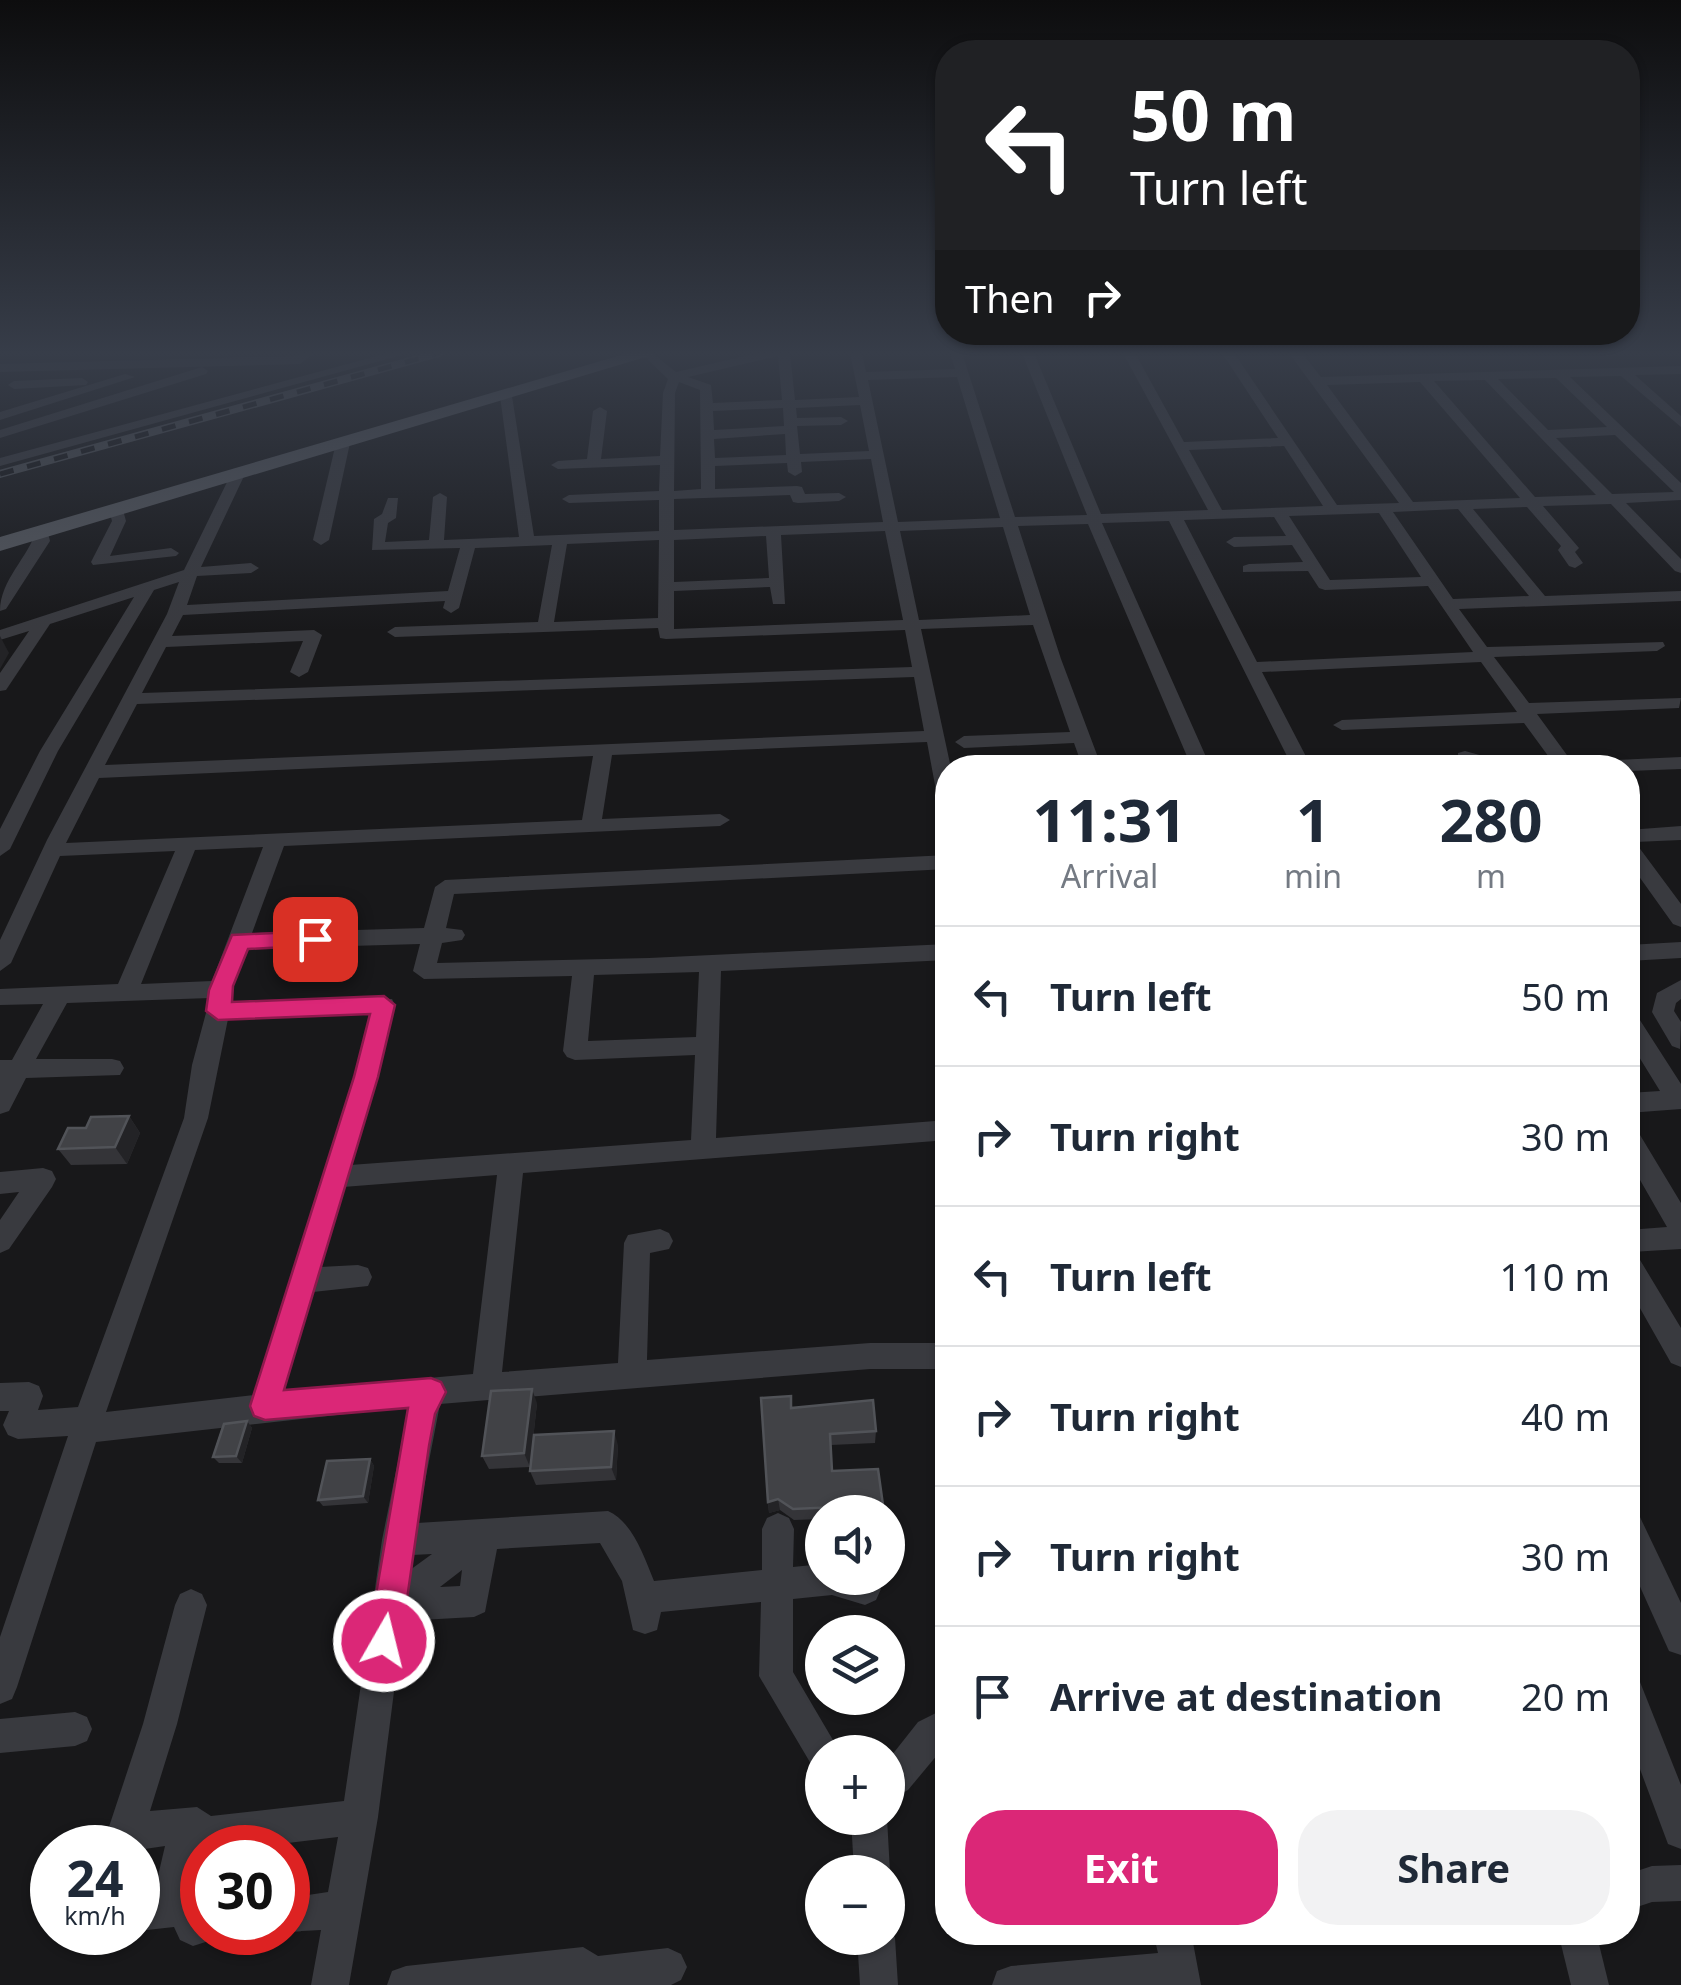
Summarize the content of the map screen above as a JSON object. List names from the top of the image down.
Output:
{
  "page": {
    "turn": ["50 m", "Turn left"],
    "then": "Then",
    "eta": [
      "11:31",
      "Arrival",
      "1",
      "min",
      "280",
      "m"
    ],
    "list": [
      {
        "name": "Turn left",
        "value": "50 m"
      },
      {
        "name": "Turn right",
        "value": "30 m"
      },
      {
        "name": "Turn left",
        "value": "110 m"
      },
      {
        "name": "Turn right",
        "value": "40 m"
      },
      {
        "name": "Turn right",
        "value": "30 m"
      },
      {
        "name": "Arrive at destination",
        "value": "20 m"
      }
    ],
    "map_buttons": ["+", "−"],
    "buttons": ["Exit", "Share"],
    "speed": "24 km/h",
    "limit": "30"
  }
}
